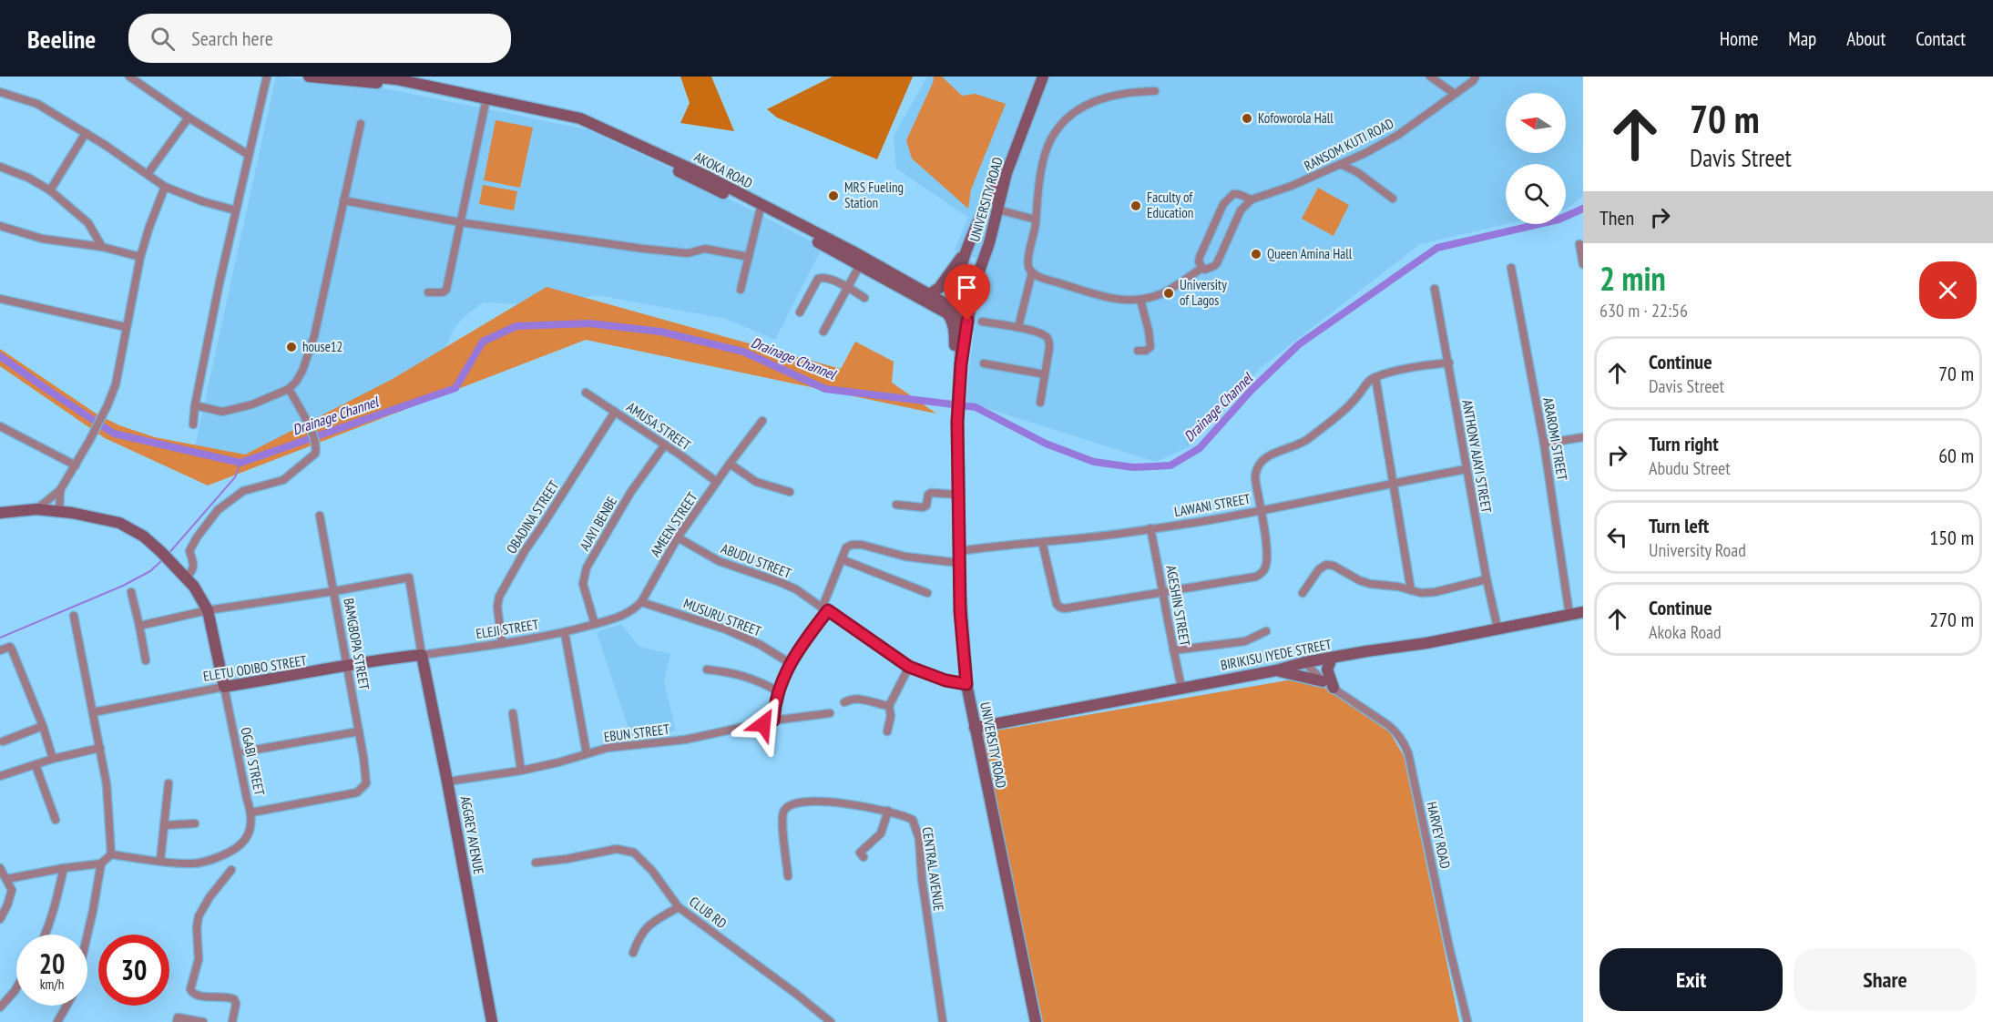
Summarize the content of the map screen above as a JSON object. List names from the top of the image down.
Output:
{
  "streets": {
    "main road": [
      "AKOKA ROAD",
      "UNIVERSITY ROAD",
      "BIRIKISU IYEDE STREET",
      "ELETU ODIBO STREET",
      "AGGREY AVENUE"
    ],
    "street": [
      "RANSOM KUTI ROAD",
      "AMUSA STREET",
      "ARAROMI STREET",
      "ANTHONY AJAYI STREET",
      "LAWANI STREET",
      "OBADINA STREET",
      "AJAYI BENBE",
      "AMEEN STREET",
      "ABUDU STREET",
      "AGESHIN STREET",
      "MUSURU STREET",
      "ELEJI STREET",
      "BAMGBOPA STREET",
      "EBUN STREET",
      "OGABI STREET",
      "HARVEY ROAD",
      "CENTRAL AVENUE",
      "CLUB RD"
    ]
  },
  "crossings": [
    ["AKOKA ROAD", "UNIVERSITY ROAD"],
    ["UNIVERSITY ROAD", "LAWANI STREET"],
    ["UNIVERSITY ROAD", "ABUDU STREET"],
    ["UNIVERSITY ROAD", "BIRIKISU IYEDE STREET"],
    ["AMUSA STREET", "OBADINA STREET"],
    ["AMUSA STREET", "AJAYI BENBE"],
    ["AMUSA STREET", "AMEEN STREET"],
    ["ARAROMI STREET", "BIRIKISU IYEDE STREET"],
    ["ANTHONY AJAYI STREET", "LAWANI STREET"],
    ["ANTHONY AJAYI STREET", "BIRIKISU IYEDE STREET"],
    ["LAWANI STREET", "AGESHIN STREET"],
    ["OBADINA STREET", "ELEJI STREET"],
    ["AJAYI BENBE", "AMEEN STREET"],
    ["AJAYI BENBE", "ELEJI STREET"],
    ["AMEEN STREET", "ABUDU STREET"],
    ["AMEEN STREET", "MUSURU STREET"],
    ["AMEEN STREET", "ELEJI STREET"],
    ["AGESHIN STREET", "BIRIKISU IYEDE STREET"],
    ["ELEJI STREET", "ELETU ODIBO STREET"],
    ["ELEJI STREET", "AGGREY AVENUE"],
    ["BAMGBOPA STREET", "ELETU ODIBO STREET"],
    ["BAMGBOPA STREET", "OGABI STREET"],
    ["BIRIKISU IYEDE STREET", "HARVEY ROAD"],
    ["ELETU ODIBO STREET", "OGABI STREET"],
    ["ELETU ODIBO STREET", "AGGREY AVENUE"],
    ["EBUN STREET", "AGGREY AVENUE"]
  ],
  "water": ["Drainage Channel"],
  "places": [
    "Kofoworola Hall",
    "MRS Fueling Station",
    "Faculty of Education",
    "Queen Amina Hall",
    "University of Lagos",
    "house12"
  ],
  "north": "left",
  "page": {
    "header": "Beeline",
    "search": "Search here",
    "nav": [
      "Home",
      "Map",
      "About",
      "Contact"
    ],
    "turn": ["70 m", "Davis Street"],
    "then": "Then",
    "heading": ["2 min", "630 m · 22:56"],
    "list": [
      {
        "name": "Continue",
        "note": "Davis Street",
        "value": "70 m"
      },
      {
        "name": "Turn right",
        "note": "Abudu Street",
        "value": "60 m"
      },
      {
        "name": "Turn left",
        "note": "University Road",
        "value": "150 m"
      },
      {
        "name": "Continue",
        "note": "Akoka Road",
        "value": "270 m"
      }
    ],
    "speed": "20 km/h",
    "limit": "30",
    "buttons": ["Exit", "Share"]
  }
}
